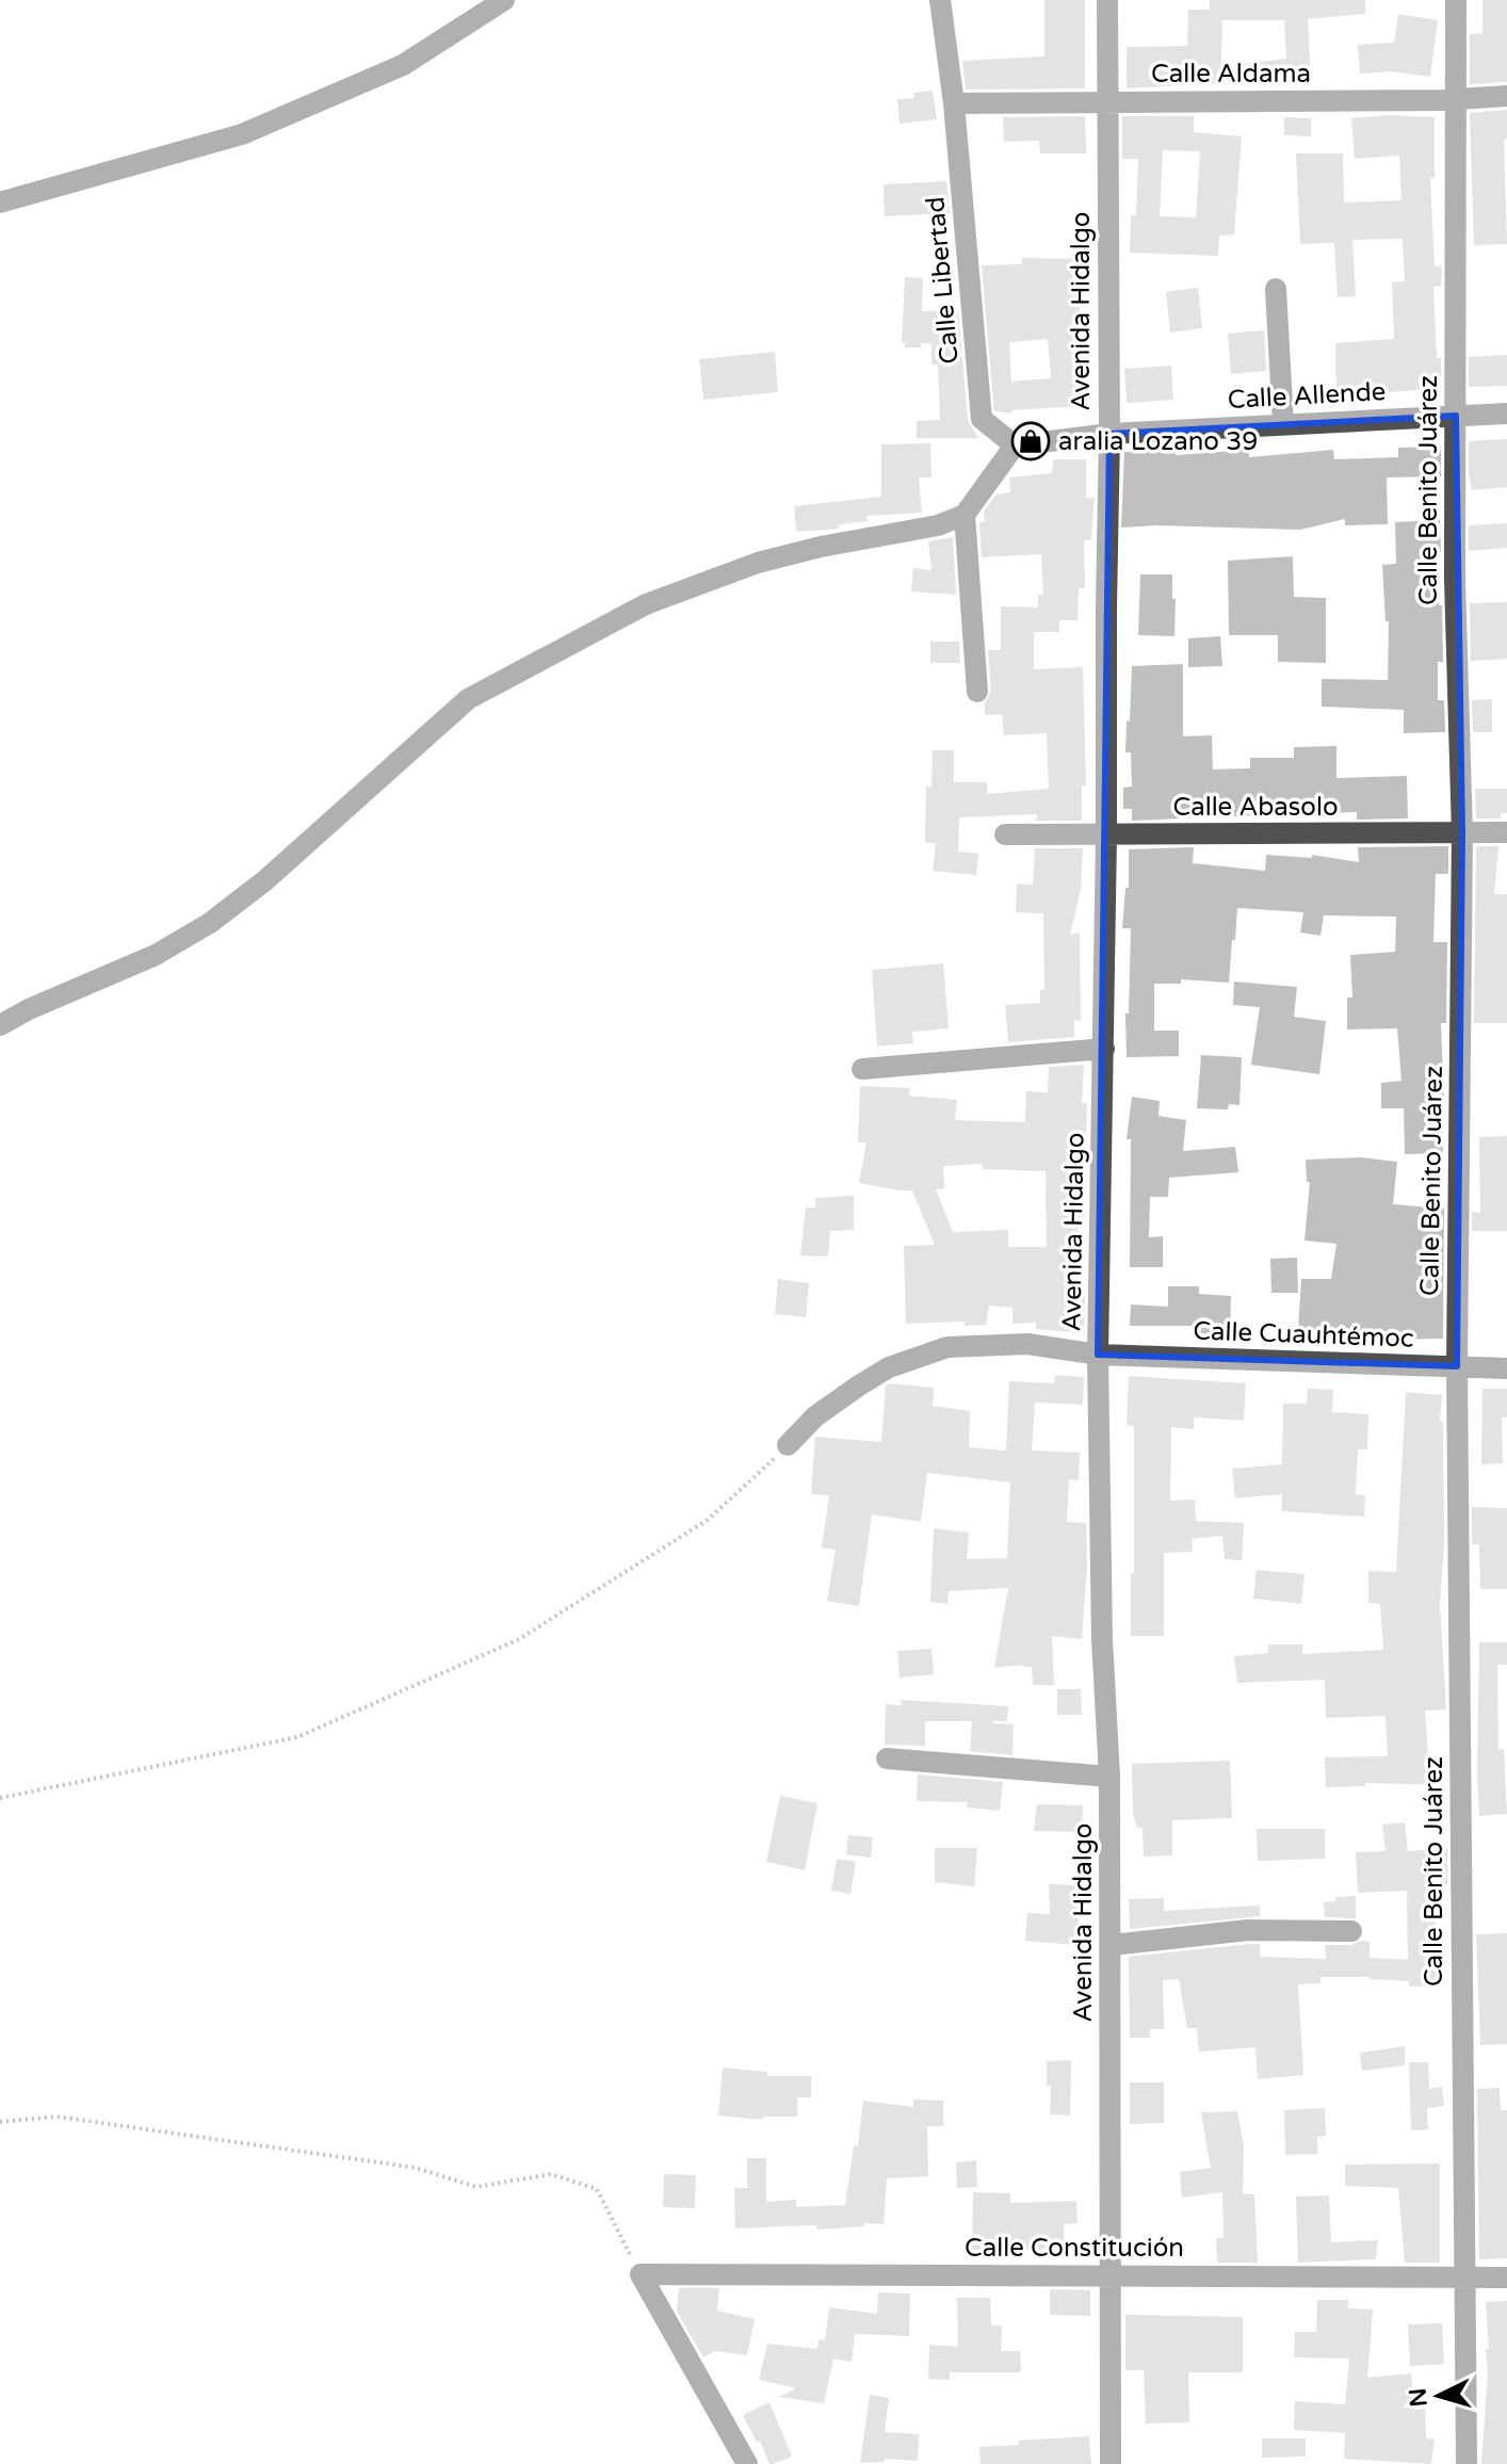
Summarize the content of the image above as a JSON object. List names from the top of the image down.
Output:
{
  "streets": {
    "street": [
      "Calle Aldama",
      "Calle Libertad",
      "Avenida Hidalgo",
      "Calle Allende",
      "Calle Benito Juárez",
      "Calle Abasolo",
      "Calle Cuauhtémoc",
      "Calle Constitución"
    ]
  },
  "crossings": [
    ["Calle Aldama", "Calle Libertad"],
    ["Calle Aldama", "Avenida Hidalgo"],
    ["Calle Aldama", "Calle Benito Juárez"],
    ["Avenida Hidalgo", "Calle Allende"],
    ["Avenida Hidalgo", "Calle Abasolo"],
    ["Avenida Hidalgo", "Calle Cuauhtémoc"],
    ["Avenida Hidalgo", "Calle Constitución"],
    ["Calle Allende", "Calle Benito Juárez"],
    ["Calle Benito Juárez", "Calle Abasolo"],
    ["Calle Benito Juárez", "Calle Cuauhtémoc"],
    ["Calle Benito Juárez", "Calle Constitución"]
  ],
  "places": {
    "shop": ["aralia Lozano 39"]
  },
  "north": "left"
}
